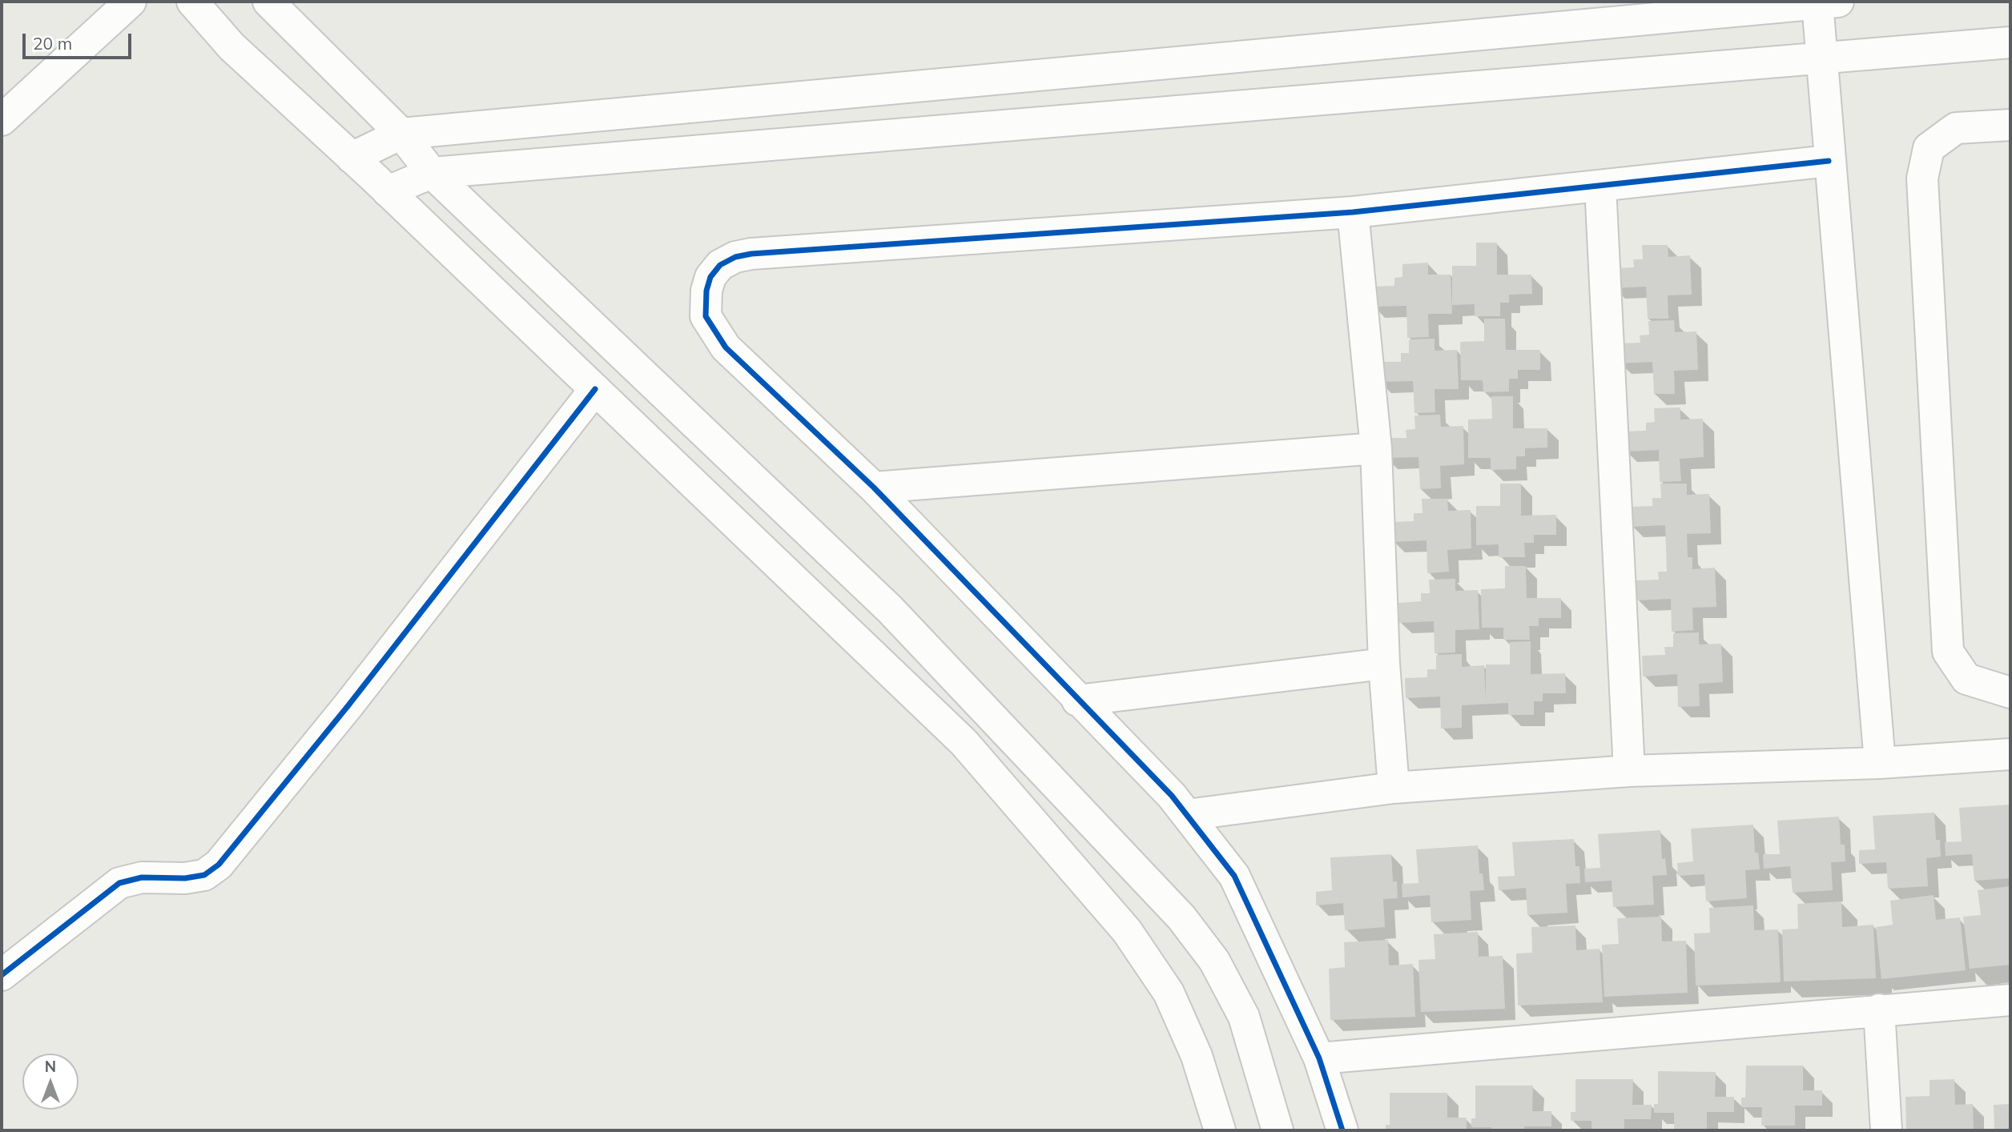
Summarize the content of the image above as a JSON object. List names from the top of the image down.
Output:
{
  "scale_bar": "20 m",
  "north": "top"
}
